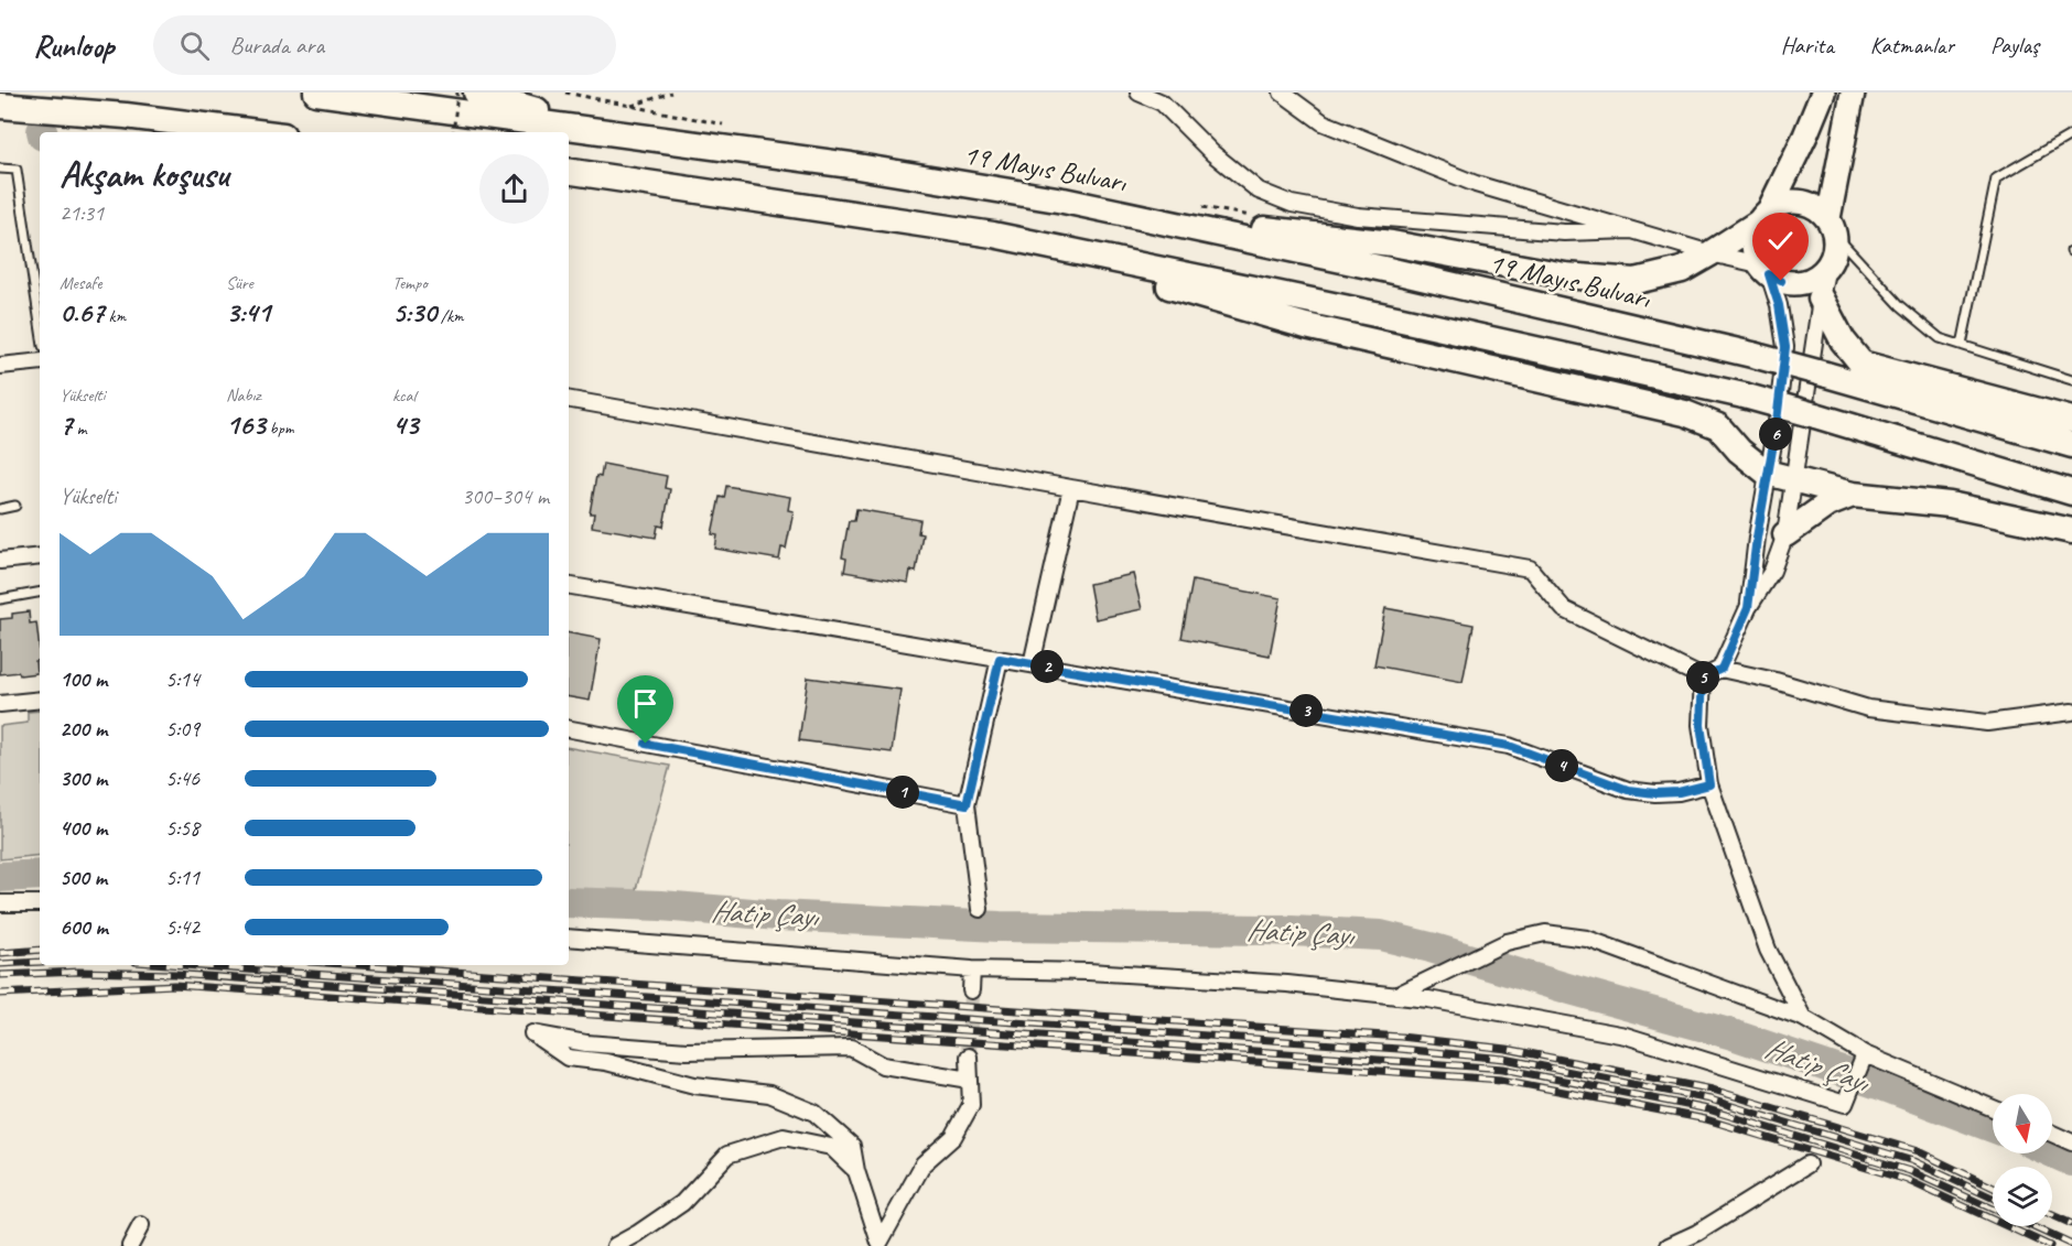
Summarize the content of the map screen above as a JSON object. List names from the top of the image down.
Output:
{
  "streets": {
    "highway": ["19 Mayıs Bulvarı"]
  },
  "water": ["Hatip Çayı"],
  "north": "bottom",
  "page": {
    "header": "Runloop",
    "search": "Burada ara",
    "nav": ["Harita", "Katmanlar", "Paylaş"],
    "heading": ["Akşam koşusu", "21:31"],
    "stats": [
      ["Mesafe", "0.67 km"],
      ["Süre", "3:41"],
      ["Tempo", "5:30 /km"],
      ["Yükselti", "7 m"],
      ["Nabız", "163 bpm"],
      ["kcal", "43"]
    ],
    "pins": [
      "6",
      "2",
      "5",
      "3",
      "4",
      "1"
    ],
    "chart": ["Yükselti", "300–304 m"],
    "list": [
      {
        "name": "100 m",
        "note": "5:14"
      },
      {
        "name": "200 m",
        "note": "5:09"
      },
      {
        "name": "300 m",
        "note": "5:46"
      },
      {
        "name": "400 m",
        "note": "5:58"
      },
      {
        "name": "500 m",
        "note": "5:11"
      },
      {
        "name": "600 m",
        "note": "5:42"
      }
    ]
  }
}
